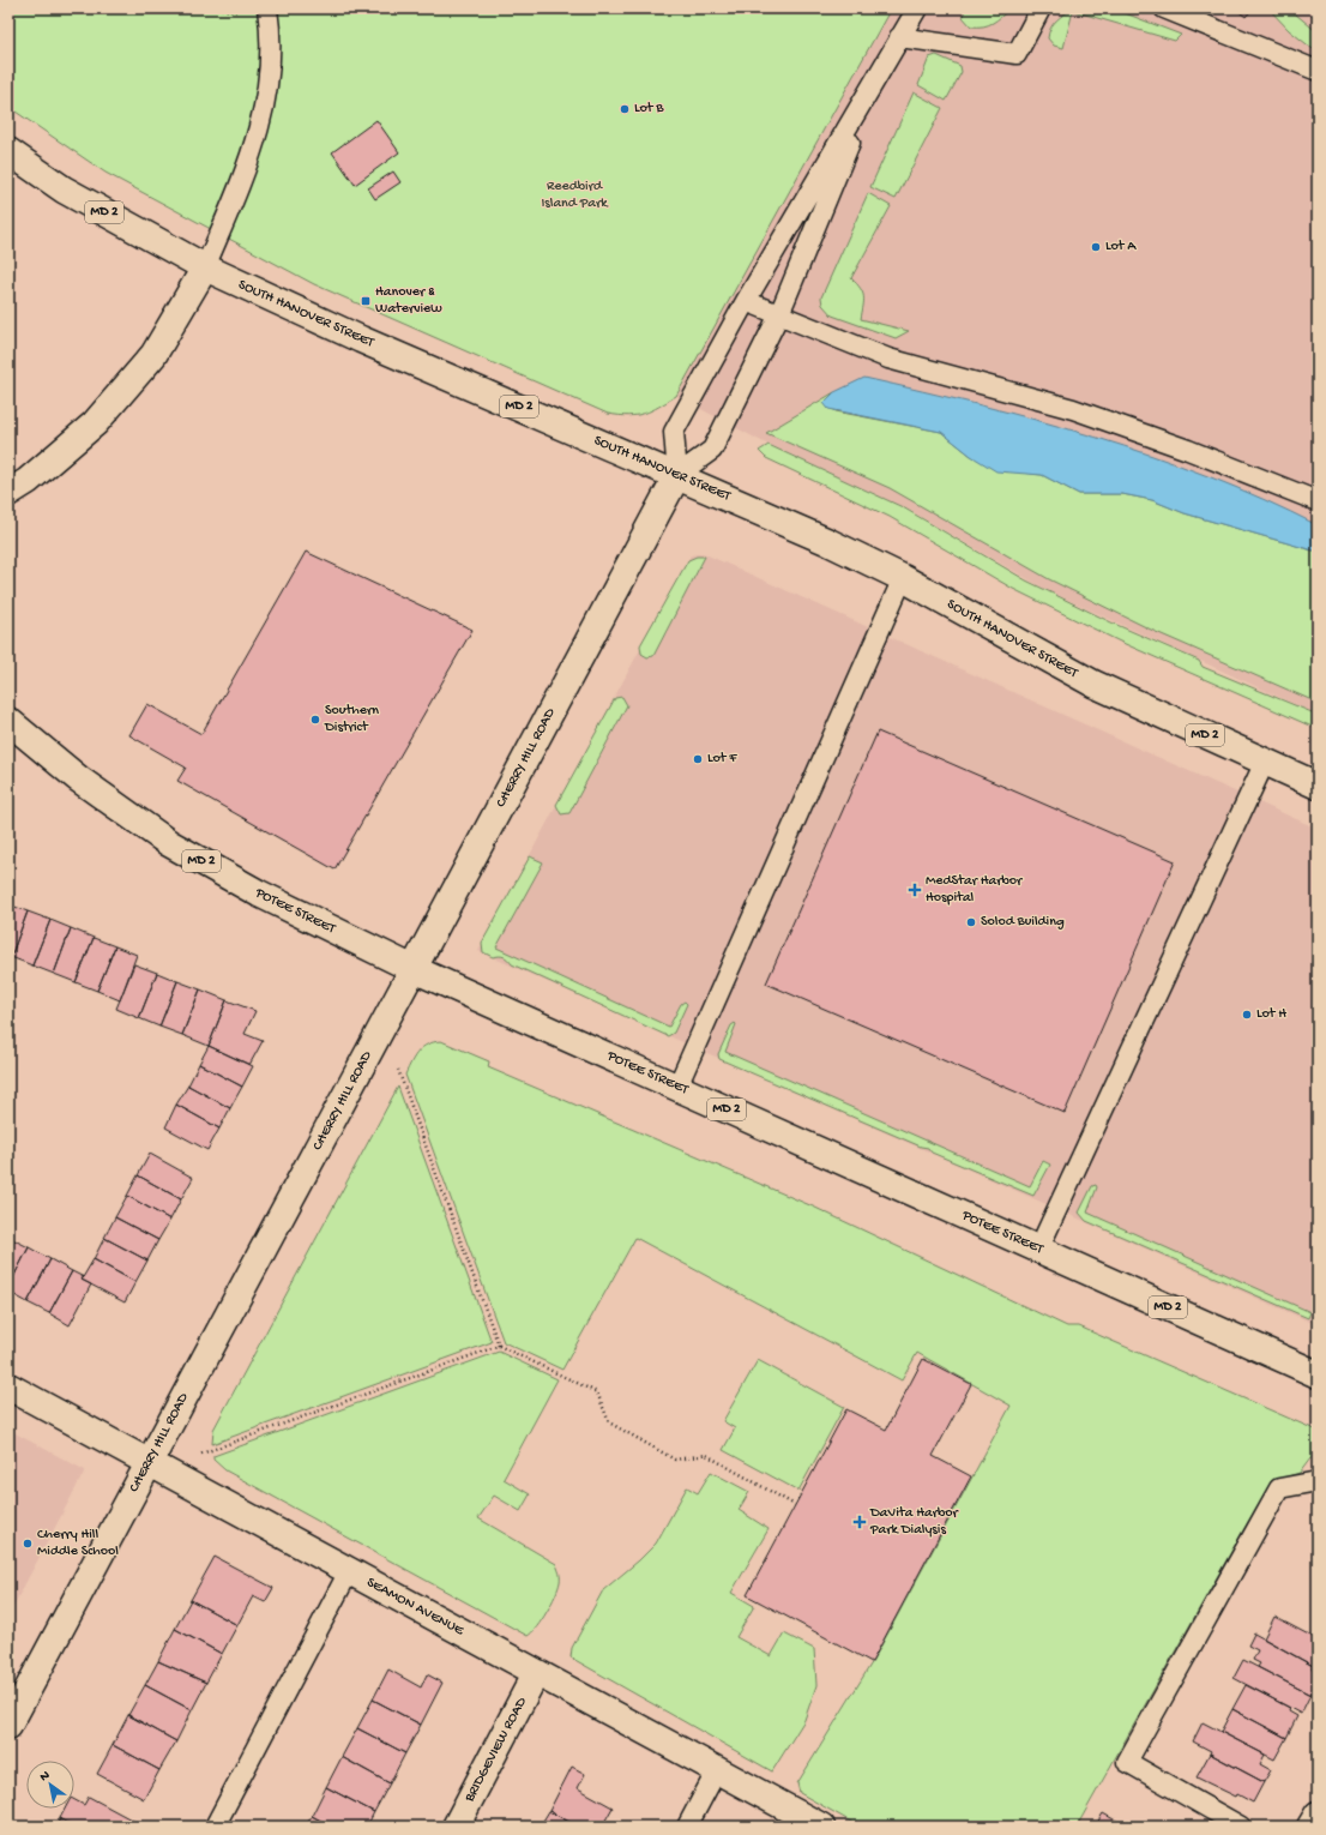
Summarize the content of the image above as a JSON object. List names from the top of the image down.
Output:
{
  "streets": {
    "main road": [
      "MD 2",
      "SOUTH HANOVER STREET",
      "CHERRY HILL ROAD",
      "POTEE STREET",
      "SEAMON AVENUE",
      "BRIDGEVIEW ROAD"
    ]
  },
  "crossings": [
    ["SOUTH HANOVER STREET", "CHERRY HILL ROAD"],
    ["CHERRY HILL ROAD", "POTEE STREET"],
    ["CHERRY HILL ROAD", "SEAMON AVENUE"],
    ["SEAMON AVENUE", "BRIDGEVIEW ROAD"]
  ],
  "parks": ["Reedbird Island Park"],
  "places": {
    "other": [
      "Lot B",
      "Lot A",
      "Southern District",
      "Lot F",
      "Solod Building",
      "Lot H",
      "Cherry Hill Middle School"
    ],
    "transit": ["Hanover & Waterview"],
    "health": ["MedStar Harbor Hospital", "DaVita Harbor Park Dialysis"]
  },
  "north": "top left"
}
